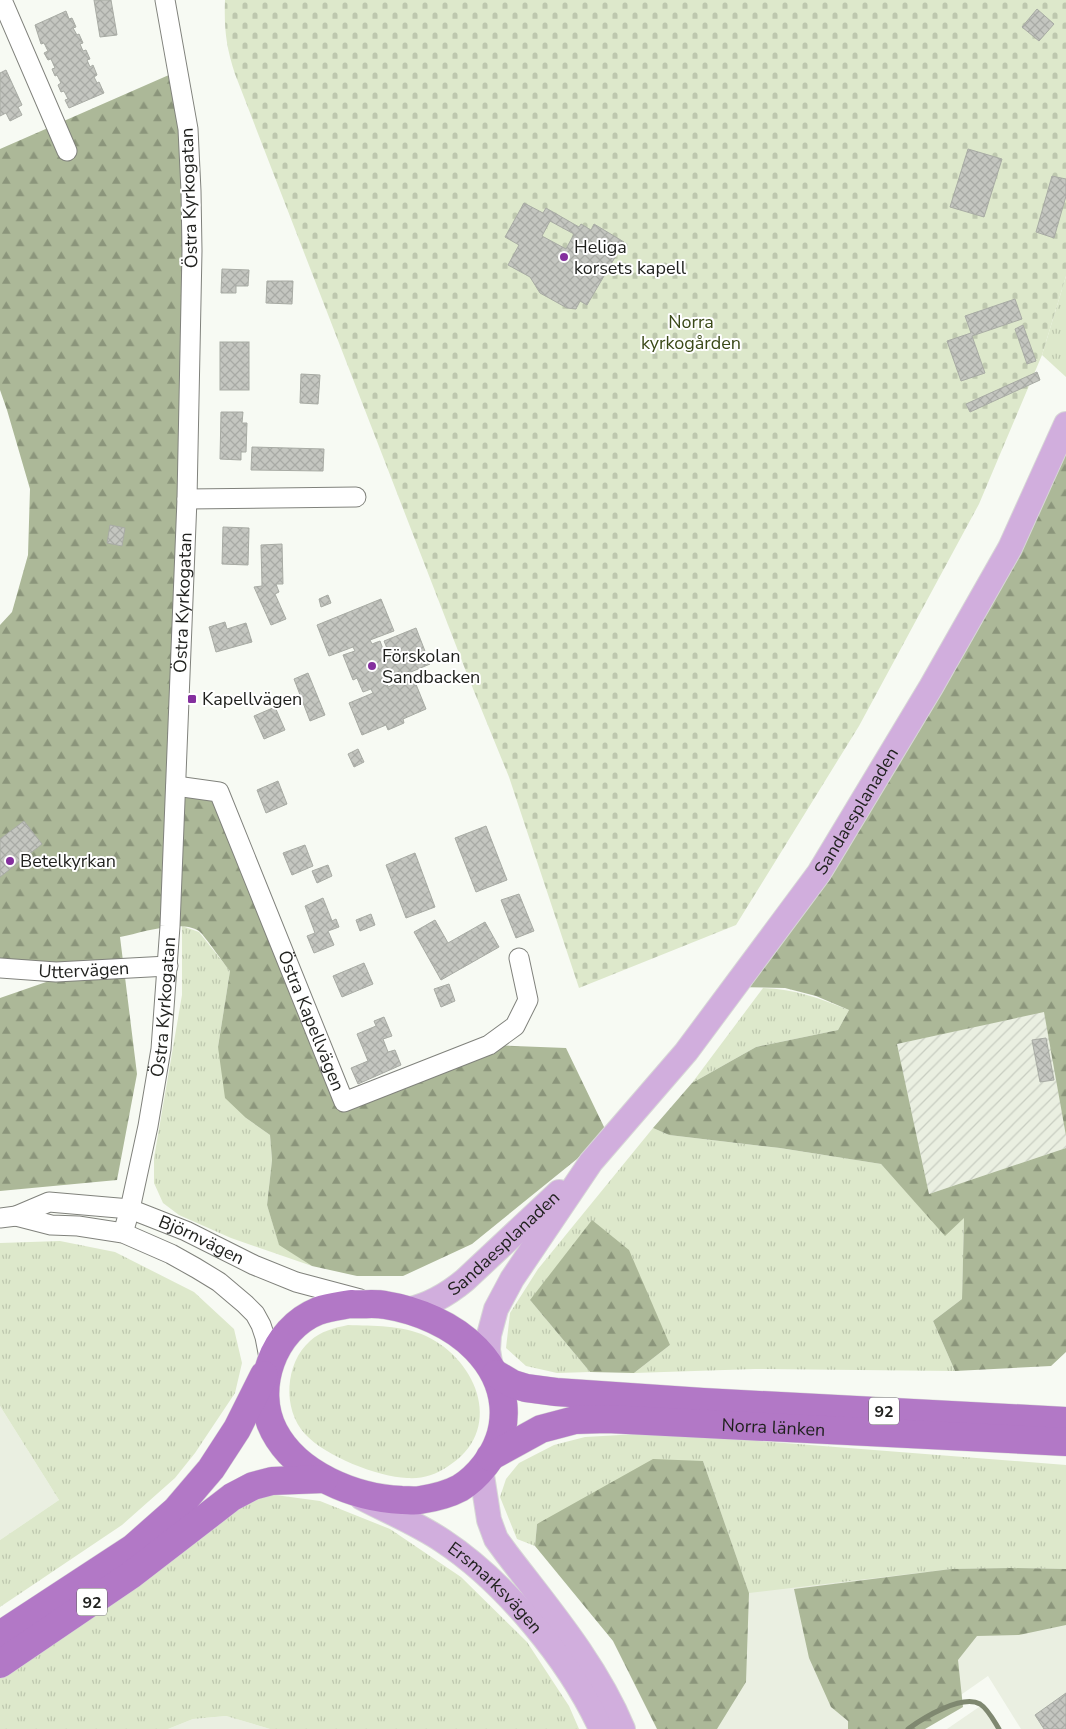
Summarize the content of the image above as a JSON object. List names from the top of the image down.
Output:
{
  "streets": {
    "highway": ["92", "Norra länken"],
    "main road": ["Sandaesplanaden", "Ersmarksvägen"],
    "street": [
      "Östra Kyrkogatan",
      "Uttervägen",
      "Östra Kapellvägen",
      "Björnvägen"
    ]
  },
  "crossings": [
    ["Östra Kyrkogatan", "Uttervägen"],
    ["Östra Kyrkogatan", "Östra Kapellvägen"],
    ["Östra Kyrkogatan", "Björnvägen"],
    ["Sandaesplanaden", "Björnvägen"],
    ["Sandaesplanaden", "Norra länken"],
    ["Björnvägen", "92"],
    ["Norra länken", "Ersmarksvägen"]
  ],
  "parks": ["Norra kyrkogården"],
  "places": {
    "other": ["Heliga korsets kapell", "Förskolan Sandbacken", "Betelkyrkan"],
    "transit": ["Kapellvägen"]
  }
}
